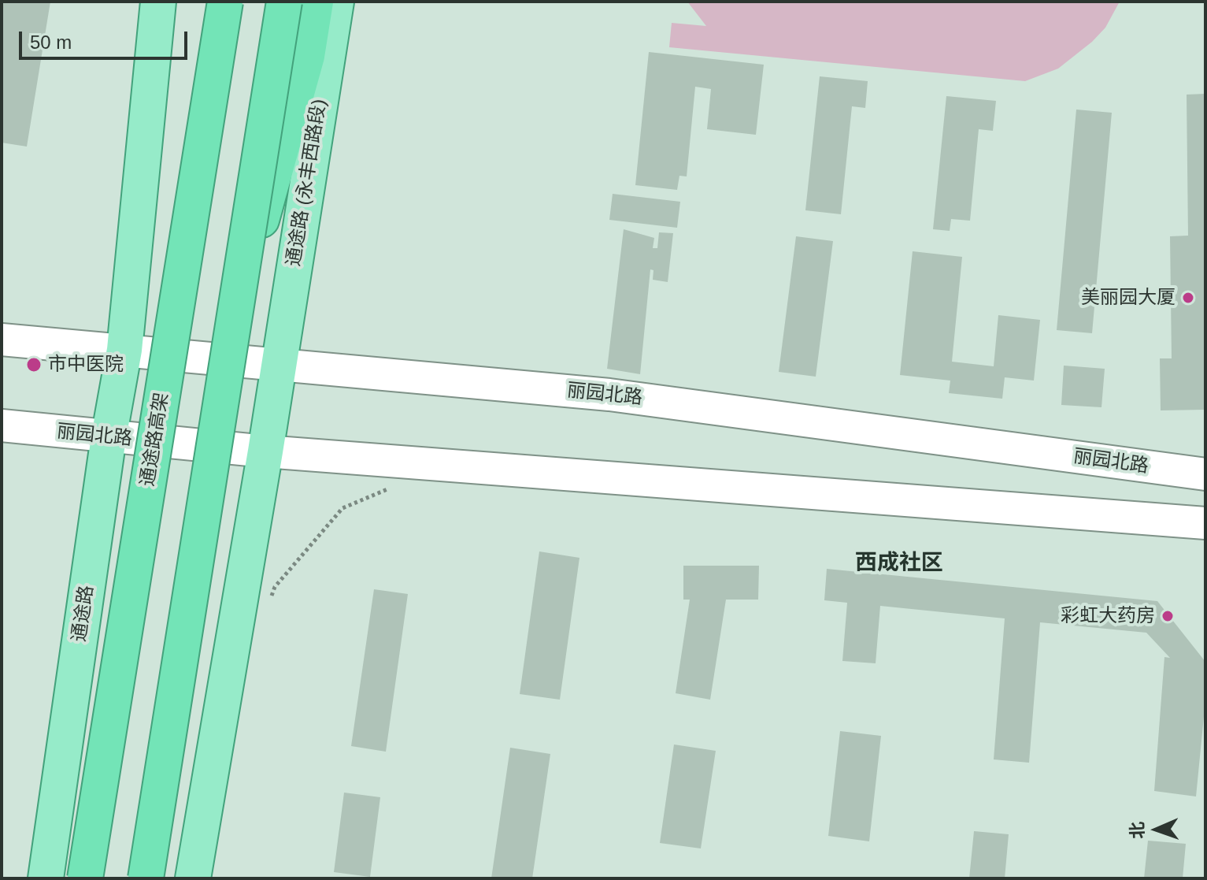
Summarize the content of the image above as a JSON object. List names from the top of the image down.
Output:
{
  "streets": {
    "highway": ["通途路高架"],
    "main road": ["通途路 (永丰西路段)", "丽园北路", "通途路"]
  },
  "crossings": [
    ["通途路 (永丰西路段)", "丽园北路"],
    ["丽园北路", "通途路"]
  ],
  "districts": ["西成社区"],
  "places": ["美丽园大厦", "市中医院", "彩虹大药房"],
  "scale_bar": "50 m",
  "north": "left"
}
